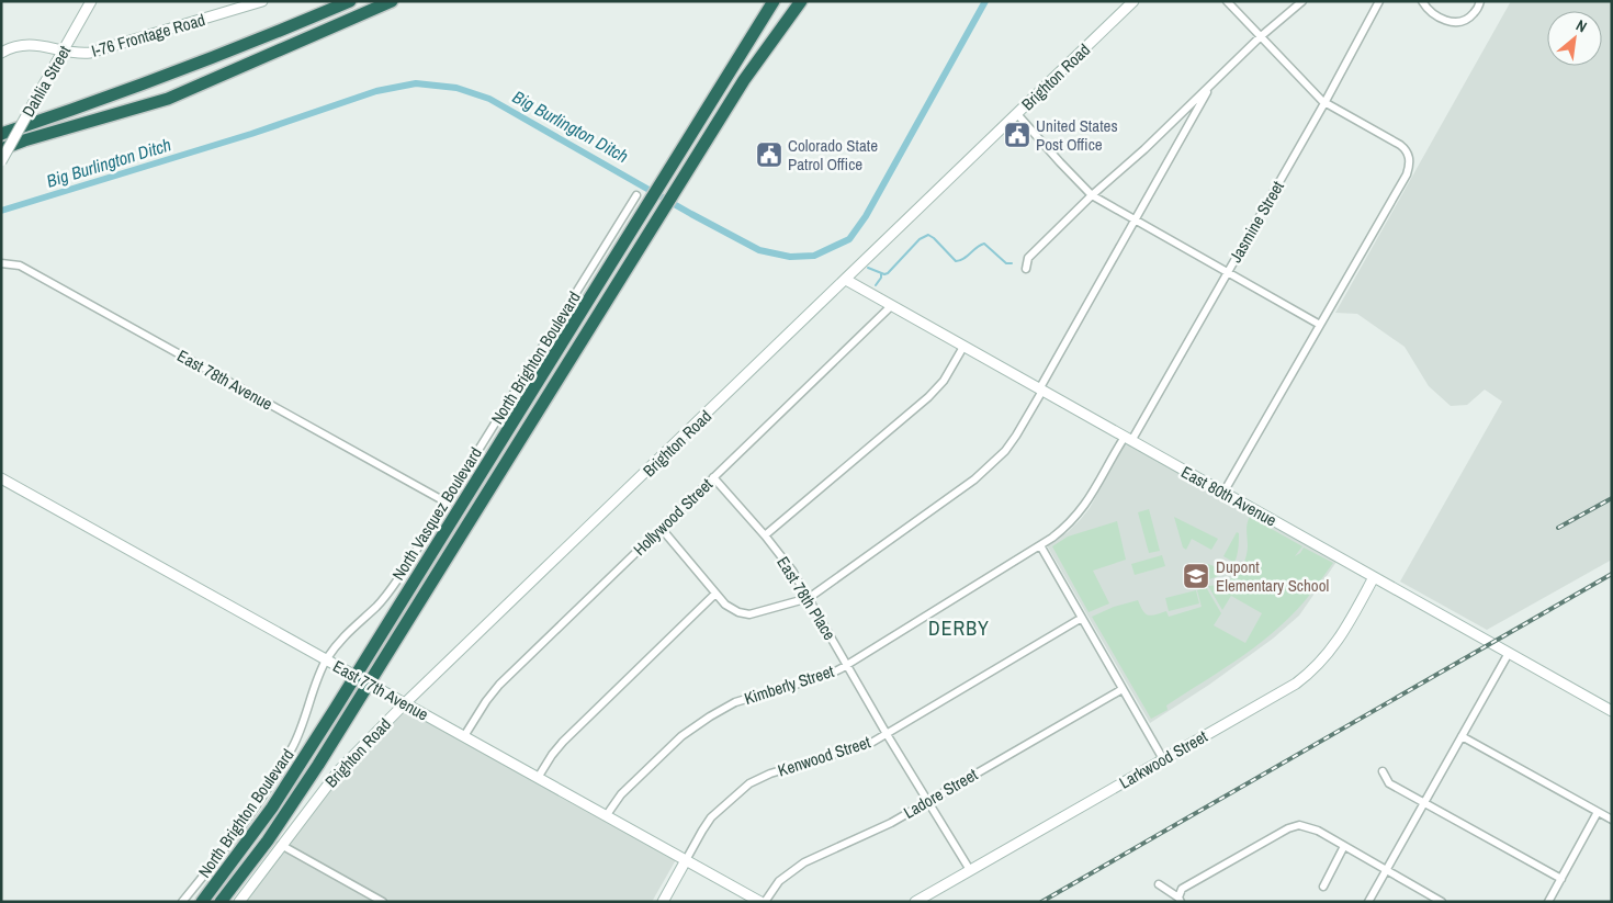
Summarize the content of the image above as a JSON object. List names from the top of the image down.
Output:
{
  "streets": {
    "highway": ["North Vasquez Boulevard"],
    "street": [
      "I-76 Frontage Road",
      "Brighton Road",
      "Dahlia Street",
      "Jasmine Street",
      "North Brighton Boulevard",
      "East 78th Avenue",
      "East 80th Avenue",
      "Hollywood Street",
      "East 78th Place",
      "Kimberly Street",
      "East 77th Avenue",
      "Kenwood Street",
      "Larkwood Street",
      "Ladore Street"
    ]
  },
  "crossings": [
    ["I-76 Frontage Road", "Dahlia Street"],
    ["Brighton Road", "East 80th Avenue"],
    ["Brighton Road", "East 77th Avenue"],
    ["Jasmine Street", "East 80th Avenue"],
    ["Jasmine Street", "Kimberly Street"],
    ["North Brighton Boulevard", "East 78th Avenue"],
    ["North Brighton Boulevard", "East 77th Avenue"],
    ["East 80th Avenue", "Hollywood Street"],
    ["East 80th Avenue", "Kimberly Street"],
    ["East 80th Avenue", "Larkwood Street"],
    ["North Vasquez Boulevard", "East 77th Avenue"],
    ["Hollywood Street", "East 78th Place"],
    ["Hollywood Street", "East 77th Avenue"],
    ["East 78th Place", "Kimberly Street"],
    ["East 78th Place", "Kenwood Street"],
    ["East 78th Place", "Larkwood Street"],
    ["East 78th Place", "Ladore Street"],
    ["Kimberly Street", "East 77th Avenue"],
    ["East 77th Avenue", "Kenwood Street"]
  ],
  "districts": ["DERBY"],
  "water": ["Big Burlington Ditch"],
  "places": {
    "public building": ["United States Post Office", "Colorado State Patrol Office"],
    "school or university": ["Dupont Elementary School"]
  },
  "north": "top right"
}
